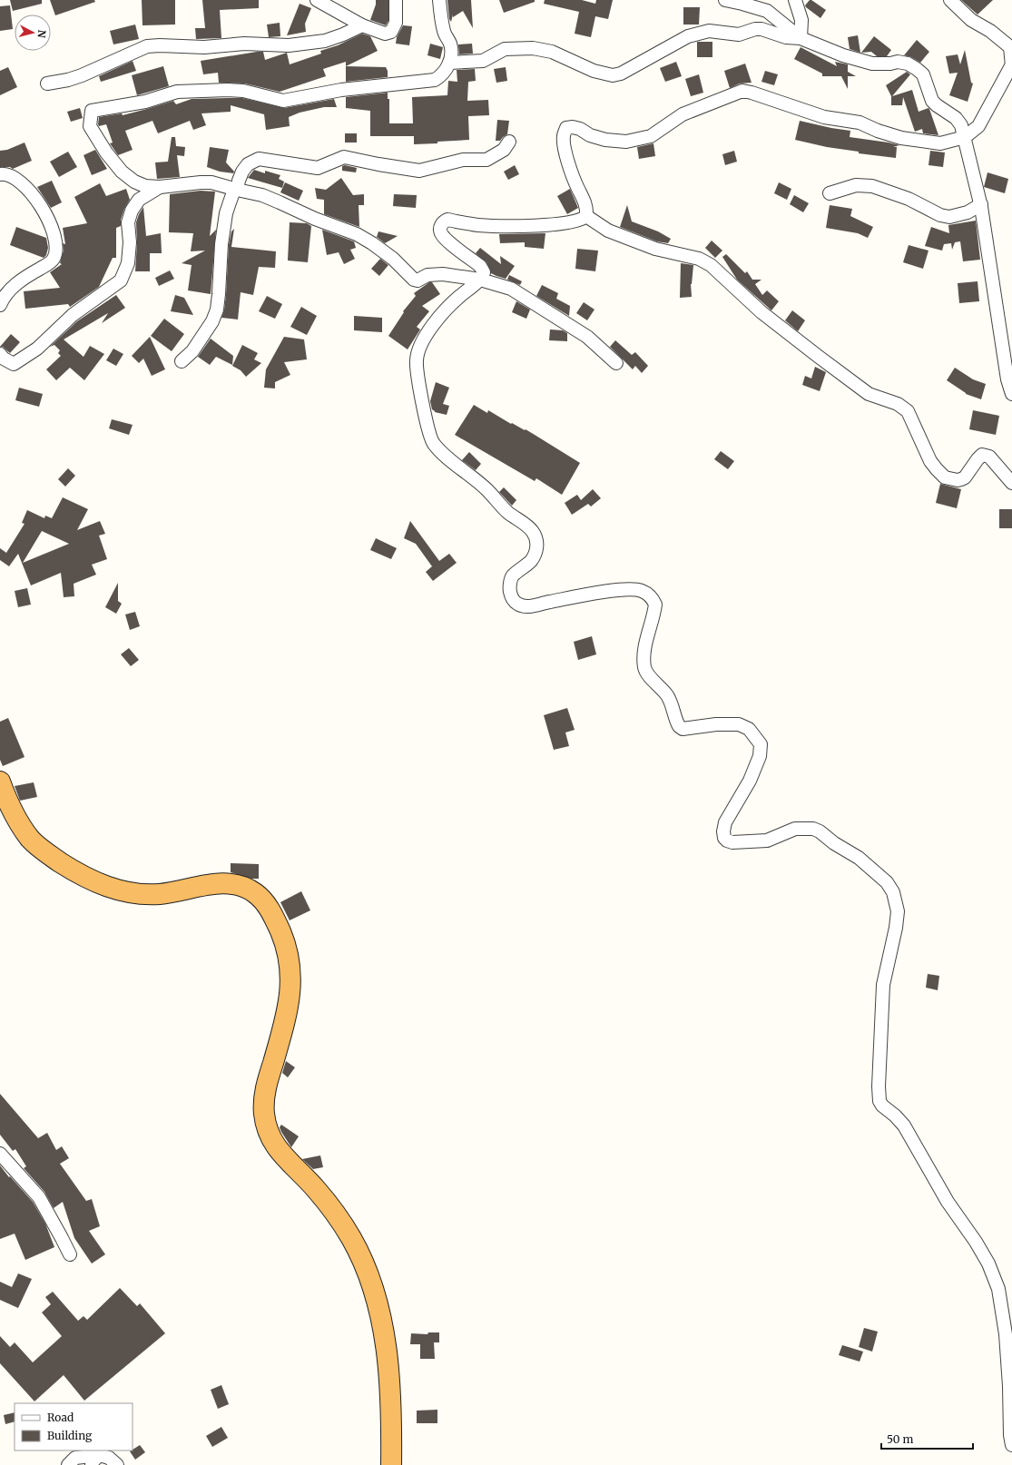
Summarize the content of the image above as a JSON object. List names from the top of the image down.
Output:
{
  "legend": ["Road", "Building"],
  "scale_bar": "50 m",
  "north": "right"
}
